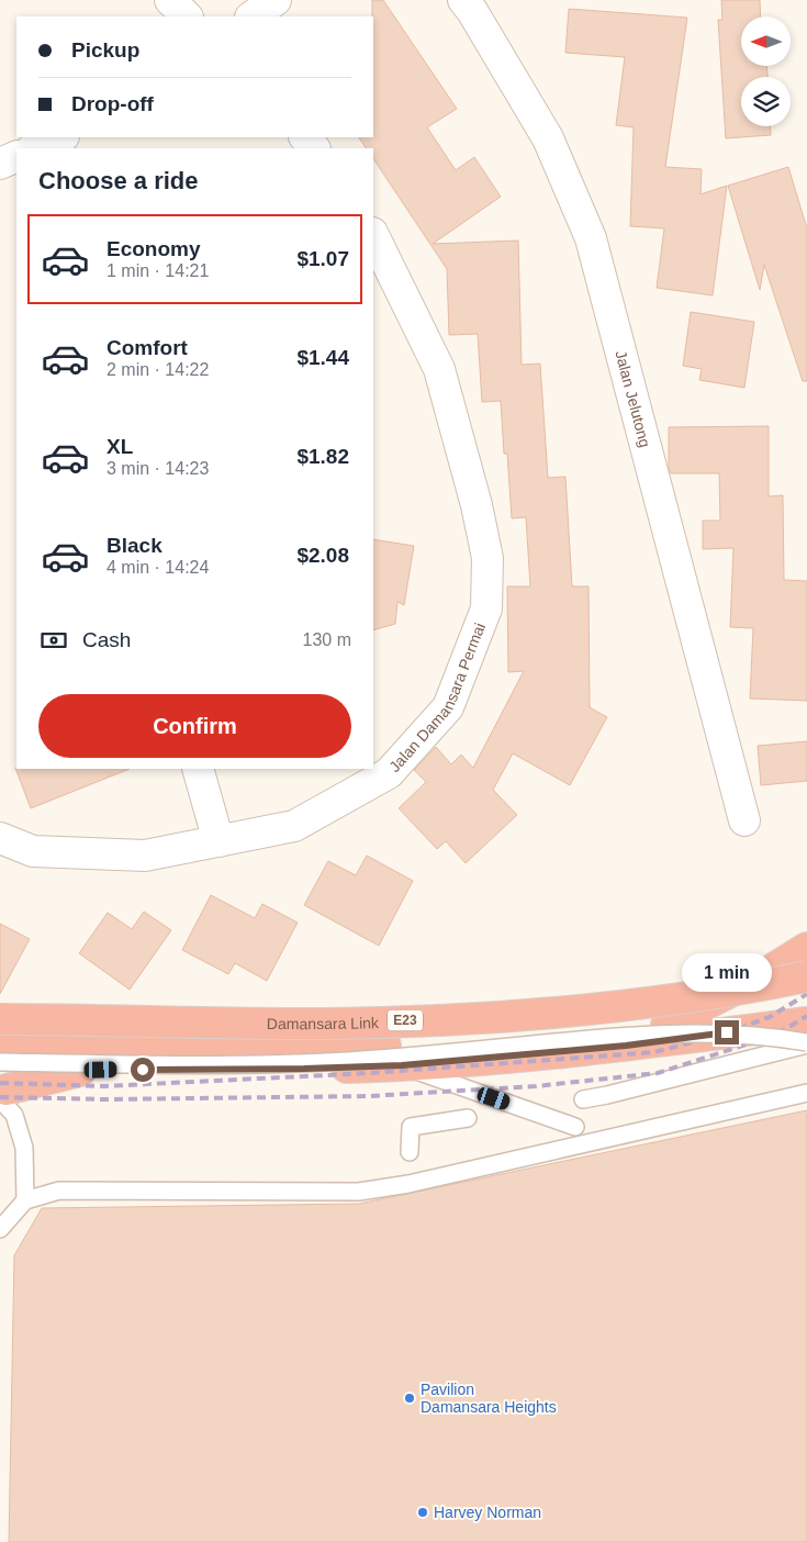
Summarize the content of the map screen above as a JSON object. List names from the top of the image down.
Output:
{
  "streets": {
    "highway": ["E23", "Damansara Link"],
    "street": ["Jalan Jelutong", "Jalan Damansara Permai"]
  },
  "places": ["Pavilion Damansara Heights", "Harvey Norman"],
  "north": "left",
  "page": {
    "banner": ["Pickup", "Drop-off"],
    "heading": "Choose a ride",
    "list": [
      {
        "name": "Economy",
        "note": "1 min · 14:21",
        "value": "$1.07"
      },
      {
        "name": "Comfort",
        "note": "2 min · 14:22",
        "value": "$1.44"
      },
      {
        "name": "XL",
        "note": "3 min · 14:23",
        "value": "$1.82"
      },
      {
        "name": "Black",
        "note": "4 min · 14:24",
        "value": "$2.08"
      }
    ],
    "pay": ["Cash", "130 m"],
    "buttons": "Confirm",
    "bubble": "1 min"
  }
}
